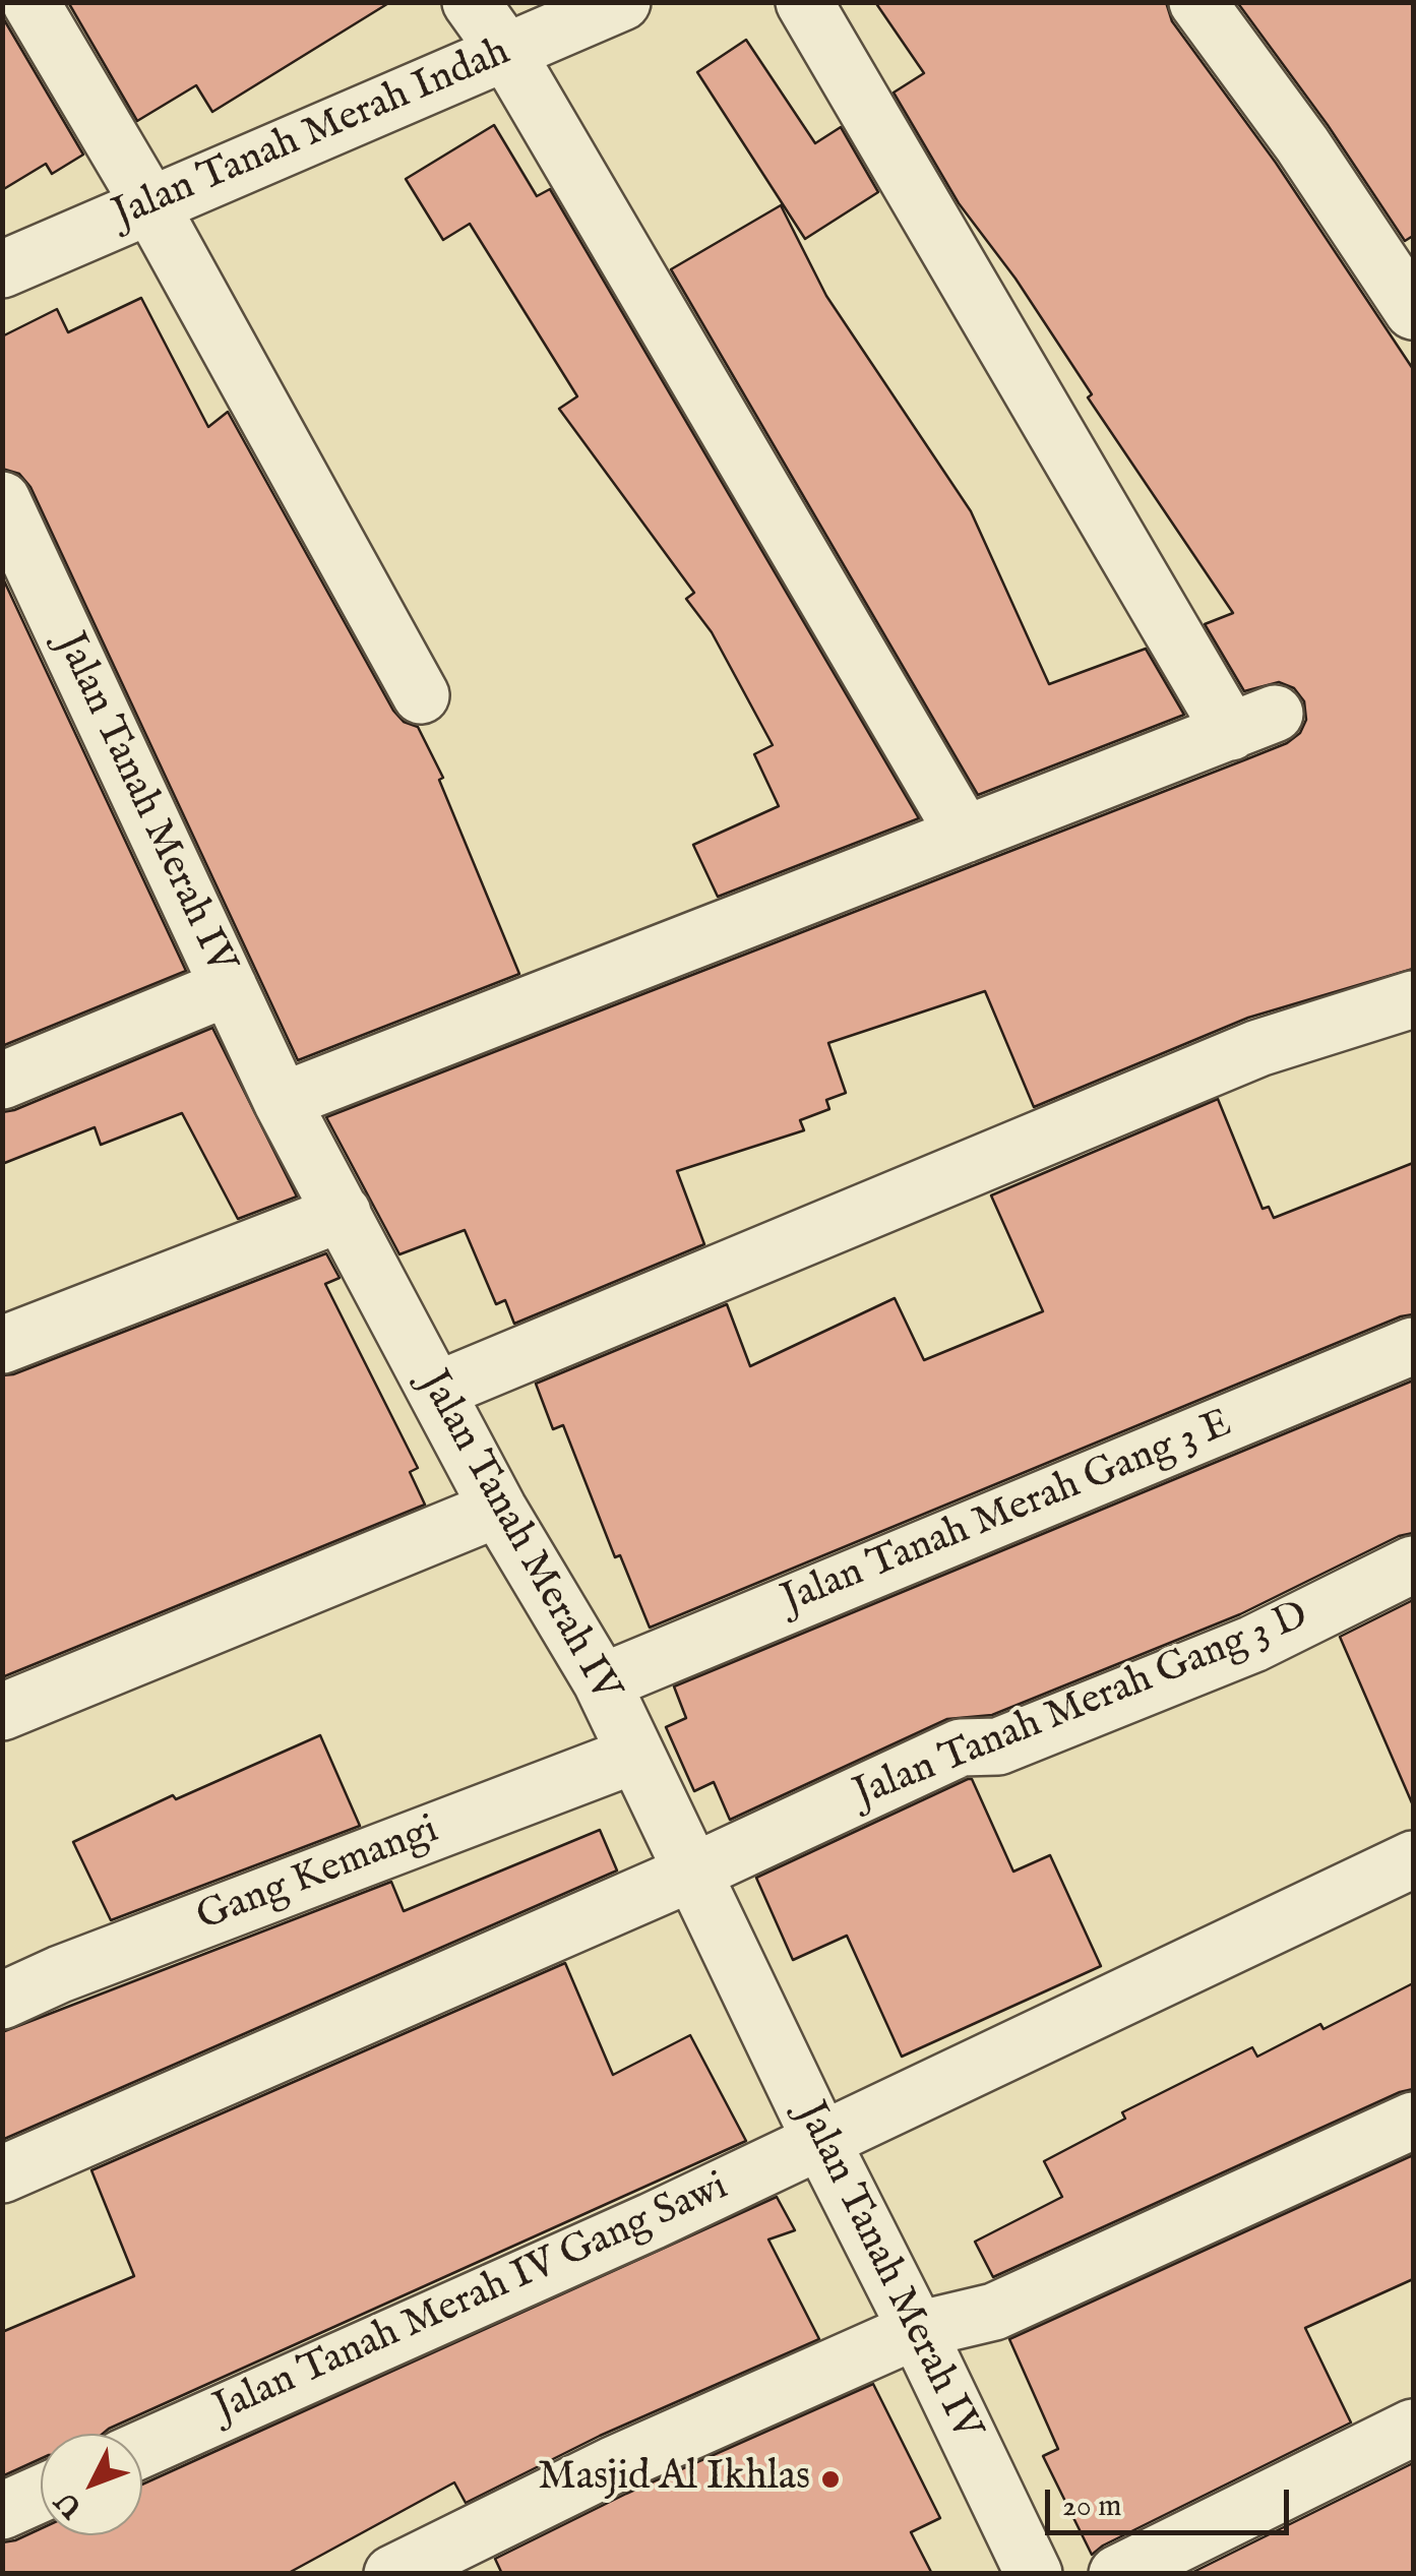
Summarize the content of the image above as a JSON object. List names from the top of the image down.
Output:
{
  "streets": {
    "street": [
      "Jalan Tanah Merah Indah",
      "Jalan Tanah Merah IV",
      "Jalan Tanah Merah Gang 3 E",
      "Jalan Tanah Merah Gang 3 D",
      "Gang Kemangi",
      "Jalan Tanah Merah IV Gang Sawi"
    ]
  },
  "crossings": [
    ["Jalan Tanah Merah IV", "Jalan Tanah Merah Gang 3 E"],
    ["Jalan Tanah Merah IV", "Jalan Tanah Merah Gang 3 D"],
    ["Jalan Tanah Merah IV", "Gang Kemangi"],
    ["Jalan Tanah Merah IV", "Jalan Tanah Merah IV Gang Sawi"]
  ],
  "places": ["Masjid Al Ikhlas"],
  "scale_bar": "20 m",
  "north": "bottom left"
}
